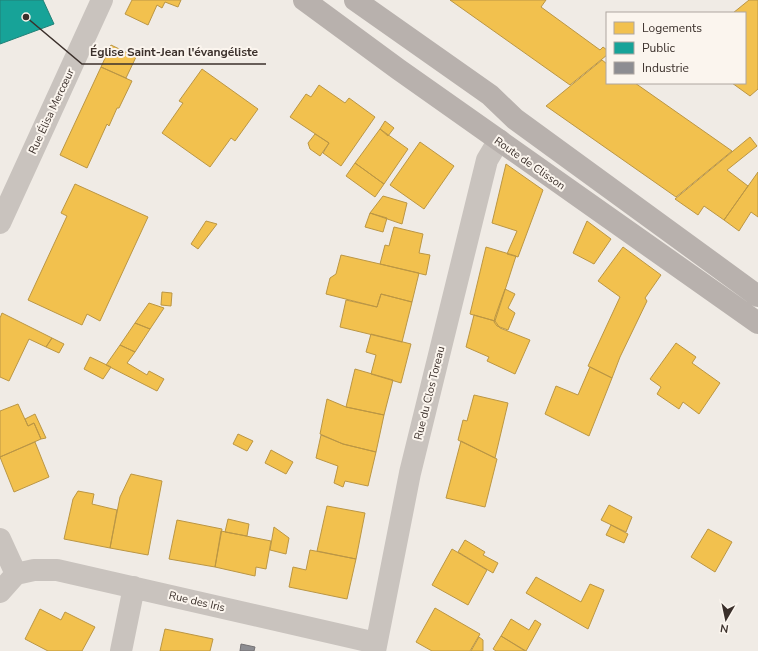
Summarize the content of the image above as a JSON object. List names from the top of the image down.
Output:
{
  "streets": {
    "main road": ["Route de Clisson"],
    "street": ["Rue Élisa Mercœur", "Rue du Clos Toreau", "Rue des Iris"]
  },
  "crossings": [
    ["Route de Clisson", "Rue du Clos Toreau"],
    ["Rue du Clos Toreau", "Rue des Iris"]
  ],
  "places": ["Église Saint-Jean l'évangéliste"],
  "legend": ["Logements", "Public", "Industrie"],
  "north": "bottom"
}
